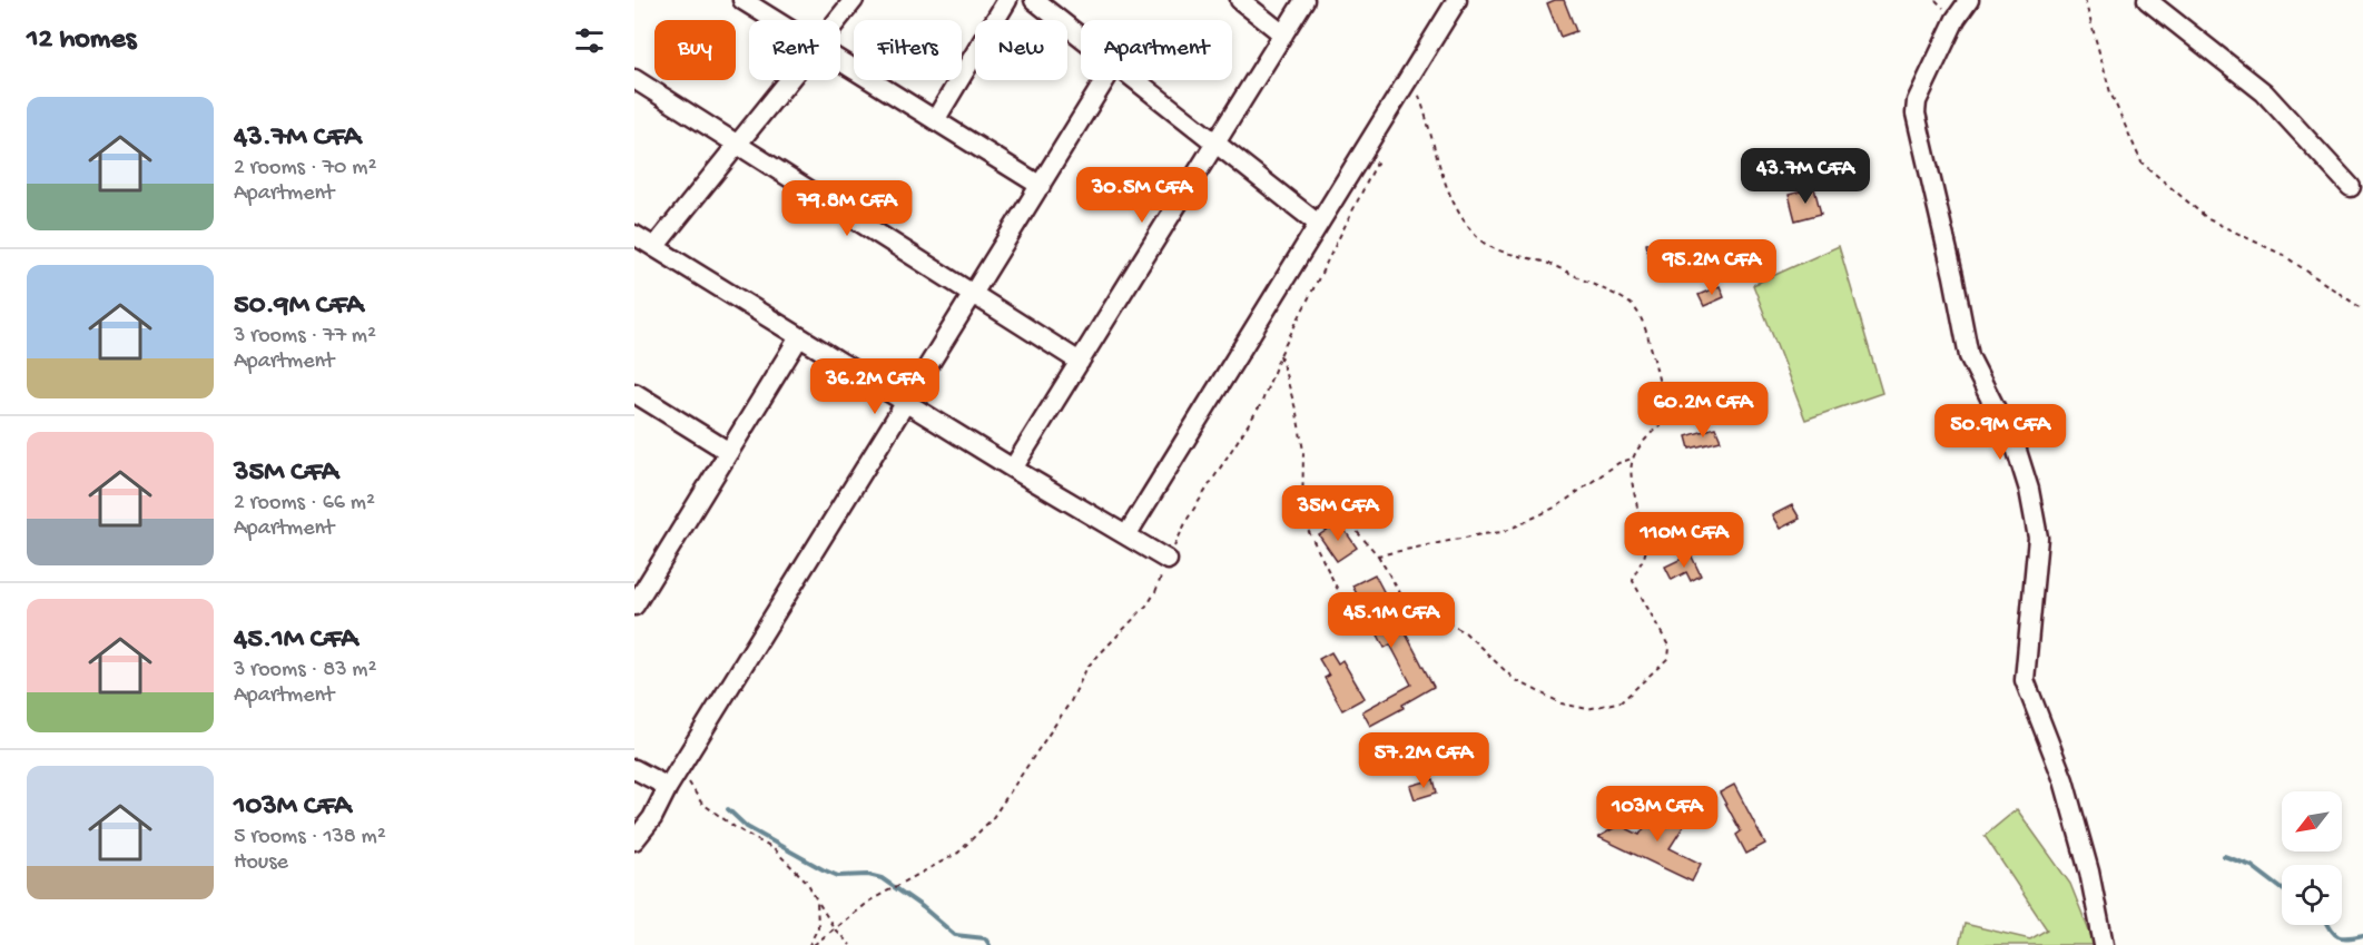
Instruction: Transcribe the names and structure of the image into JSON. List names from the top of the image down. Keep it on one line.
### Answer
{"north":"bottom left","page":{"heading":"12 homes","chip":["Buy","Rent","Filters","New","Apartment"],"list":[{"name":"43.7M CFA","note":"2 rooms · 70 m² · Apartment"},{"name":"50.9M CFA","note":"3 rooms · 77 m² · Apartment"},{"name":"35M CFA","note":"2 rooms · 66 m² · Apartment"},{"name":"45.1M CFA","note":"3 rooms · 83 m² · Apartment"},{"name":"103M CFA","note":"5 rooms · 138 m² · House"}],"price":["43.7M CFA","30.5M CFA","79.8M CFA","95.2M CFA","36.2M CFA","60.2M CFA","50.9M CFA","35M CFA","110M CFA","45.1M CFA","57.2M CFA","103M CFA"]}}
